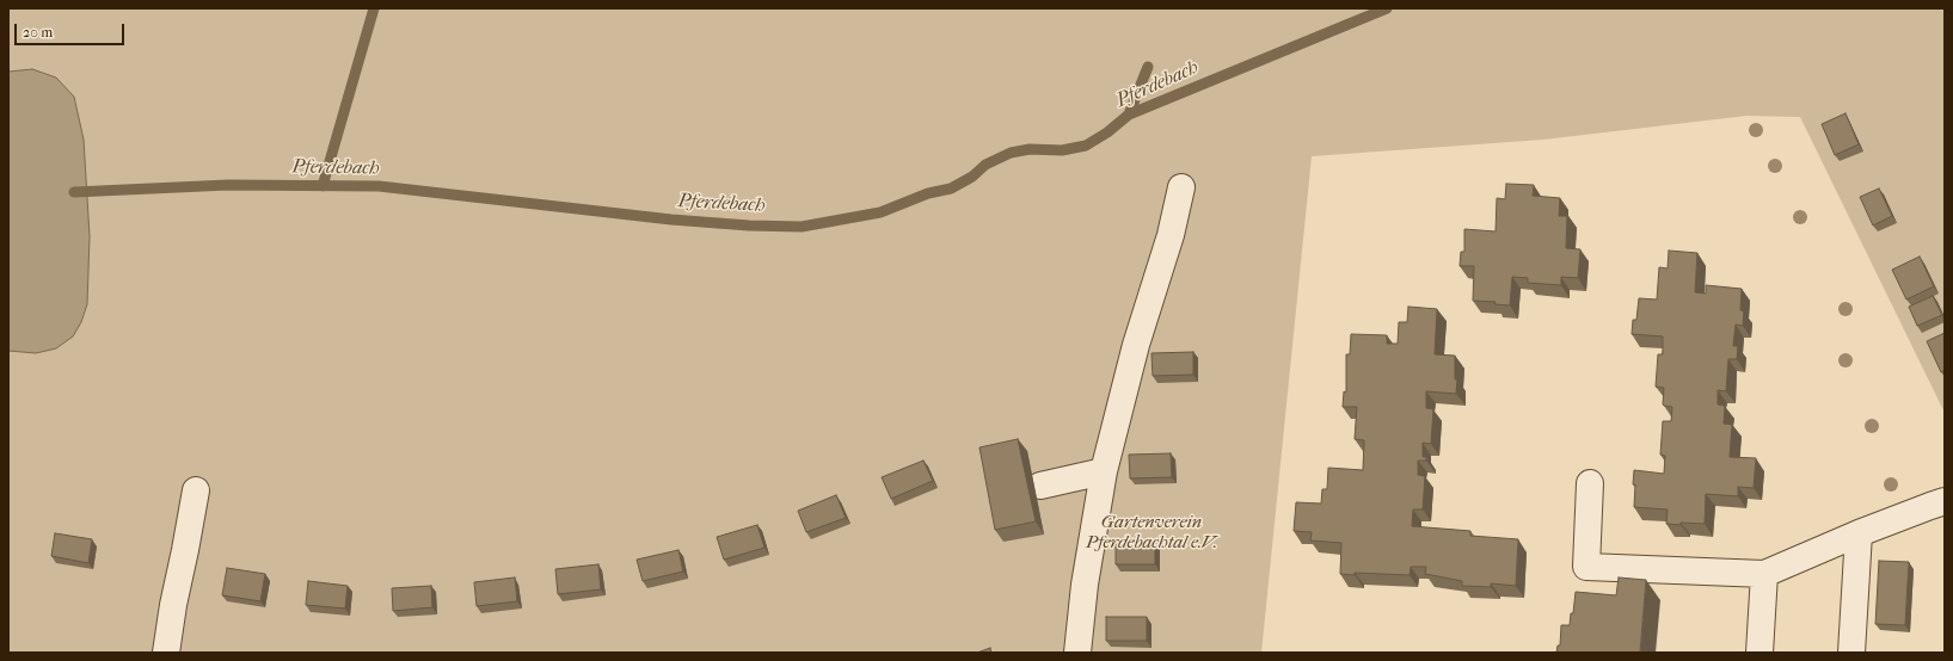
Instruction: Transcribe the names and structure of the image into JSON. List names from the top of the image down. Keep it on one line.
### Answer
{"water":["Pferdebach"],"parks":["Gartenverein Pferdebachtal e.V."],"scale_bar":"20 m"}
